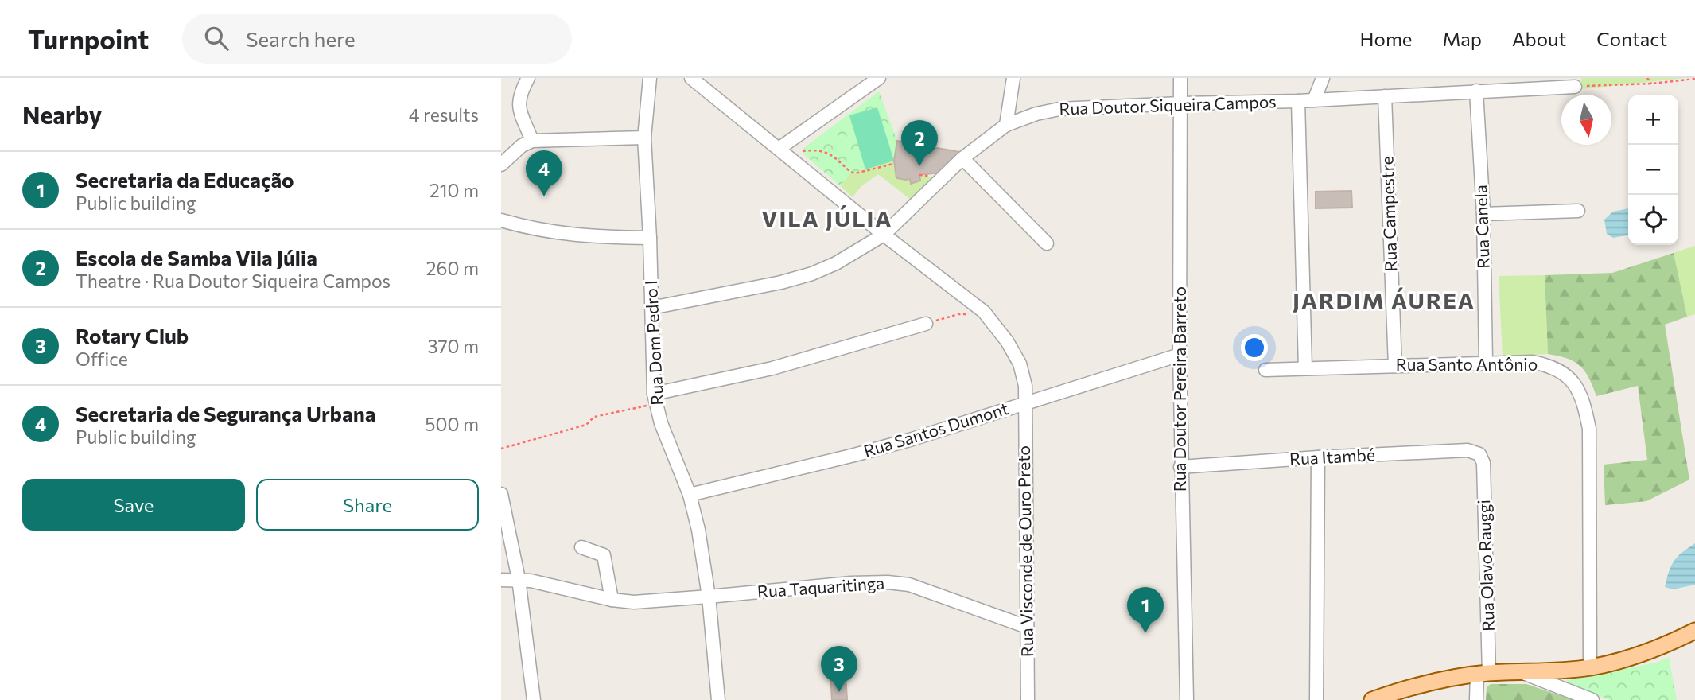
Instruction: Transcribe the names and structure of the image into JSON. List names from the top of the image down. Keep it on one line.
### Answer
{"streets":{"street":["Rua Doutor Siqueira Campos","Rua Campestre","Rua Canela","Rua Dom Pedro I","Rua Santo Antônio","Rua Doutor Pereira Barreto","Rua Santos Dumont","Rua Itambé","Rua Visconde de Ouro Preto","Rua Olavo Rauggi","Rua Taquaritinga"]},"crossings":[["Rua Doutor Siqueira Campos","Rua Campestre"],["Rua Doutor Siqueira Campos","Rua Canela"],["Rua Doutor Siqueira Campos","Rua Dom Pedro I"],["Rua Doutor Siqueira Campos","Rua Doutor Pereira Barreto"],["Rua Doutor Siqueira Campos","Rua Visconde de Ouro Preto"],["Rua Campestre","Rua Santo Antônio"],["Rua Canela","Rua Santo Antônio"],["Rua Dom Pedro I","Rua Santos Dumont"],["Rua Dom Pedro I","Rua Taquaritinga"],["Rua Doutor Pereira Barreto","Rua Santos Dumont"],["Rua Doutor Pereira Barreto","Rua Itambé"],["Rua Santos Dumont","Rua Visconde de Ouro Preto"],["Rua Itambé","Rua Olavo Rauggi"],["Rua Visconde de Ouro Preto","Rua Taquaritinga"]],"districts":["VILA JÚLIA","JARDIM ÁUREA"],"north":"bottom","page":{"header":"Turnpoint","search":"Search here","nav":["Home","Map","About","Contact"],"heading":["Nearby","4 results"],"map_buttons":["+","−"],"pins":["2","4","1","3"],"list":[{"mark":"1","name":"Secretaria da Educação","note":"Public building","value":"210 m"},{"mark":"2","name":"Escola de Samba Vila Júlia","note":"Theatre · Rua Doutor Siqueira Campos","value":"260 m"},{"mark":"3","name":"Rotary Club","note":"Office","value":"370 m"},{"mark":"4","name":"Secretaria de Segurança Urbana","note":"Public building","value":"500 m"}],"buttons":["Save","Share"]}}
